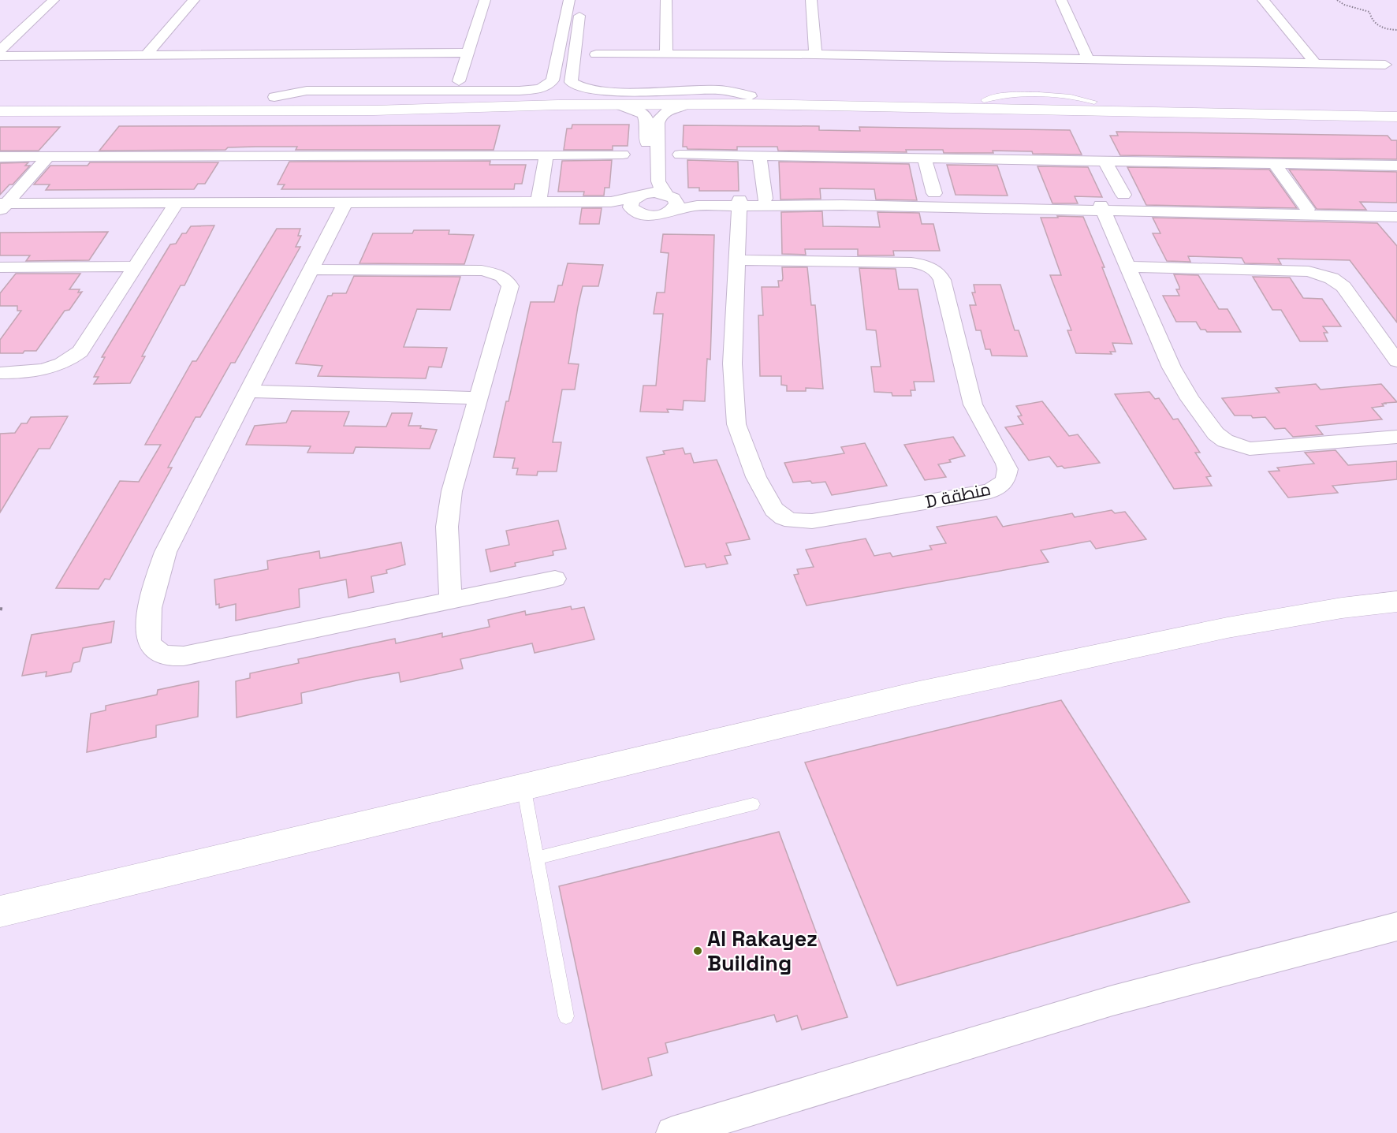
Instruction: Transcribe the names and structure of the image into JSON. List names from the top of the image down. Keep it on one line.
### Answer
{"streets":{"street":["D منطقة"]},"places":["Al Rakayez Building"]}
